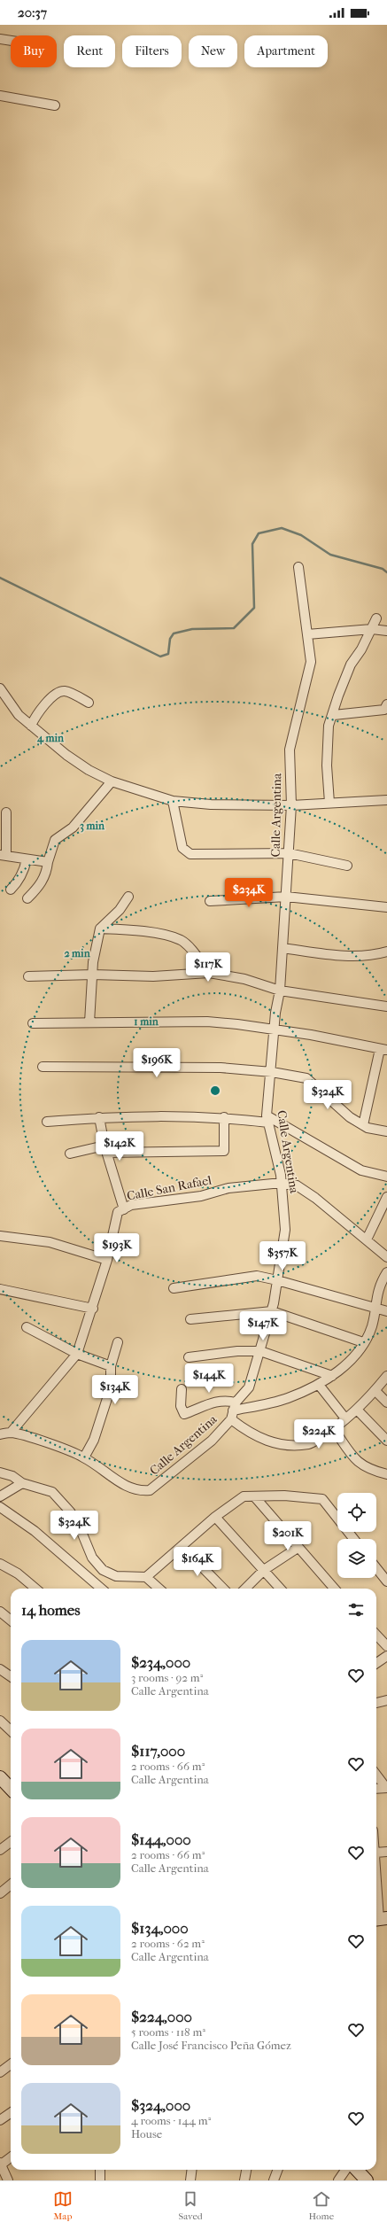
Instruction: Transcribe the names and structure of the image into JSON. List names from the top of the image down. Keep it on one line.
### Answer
{"streets":{"street":["Calle Argentina","Calle San Rafael"]},"crossings":[["Calle Argentina","Calle San Rafael"]],"page":{"status":"20:37","chip":["Buy","Rent","Filters","New","Apartment"],"price":["$234K","$117K","$196K","$324K","$142K","$193K","$357K","$147K","$144K","$134K","$224K","$324K","$201K","$164K"],"heading":"14 homes","list":[{"name":"$234,000","note":"3 rooms · 92 m² · Calle Argentina"},{"name":"$117,000","note":"2 rooms · 66 m² · Calle Argentina"},{"name":"$144,000","note":"2 rooms · 66 m² · Calle Argentina"},{"name":"$134,000","note":"2 rooms · 62 m² · Calle Argentina"},{"name":"$224,000","note":"5 rooms · 118 m² · Calle José Francisco Peña Gómez"},{"name":"$324,000","note":"4 rooms · 144 m² · House"}],"tabs":["Map","Saved","Home"]},"rings":["4 min","3 min","2 min","1 min"]}
